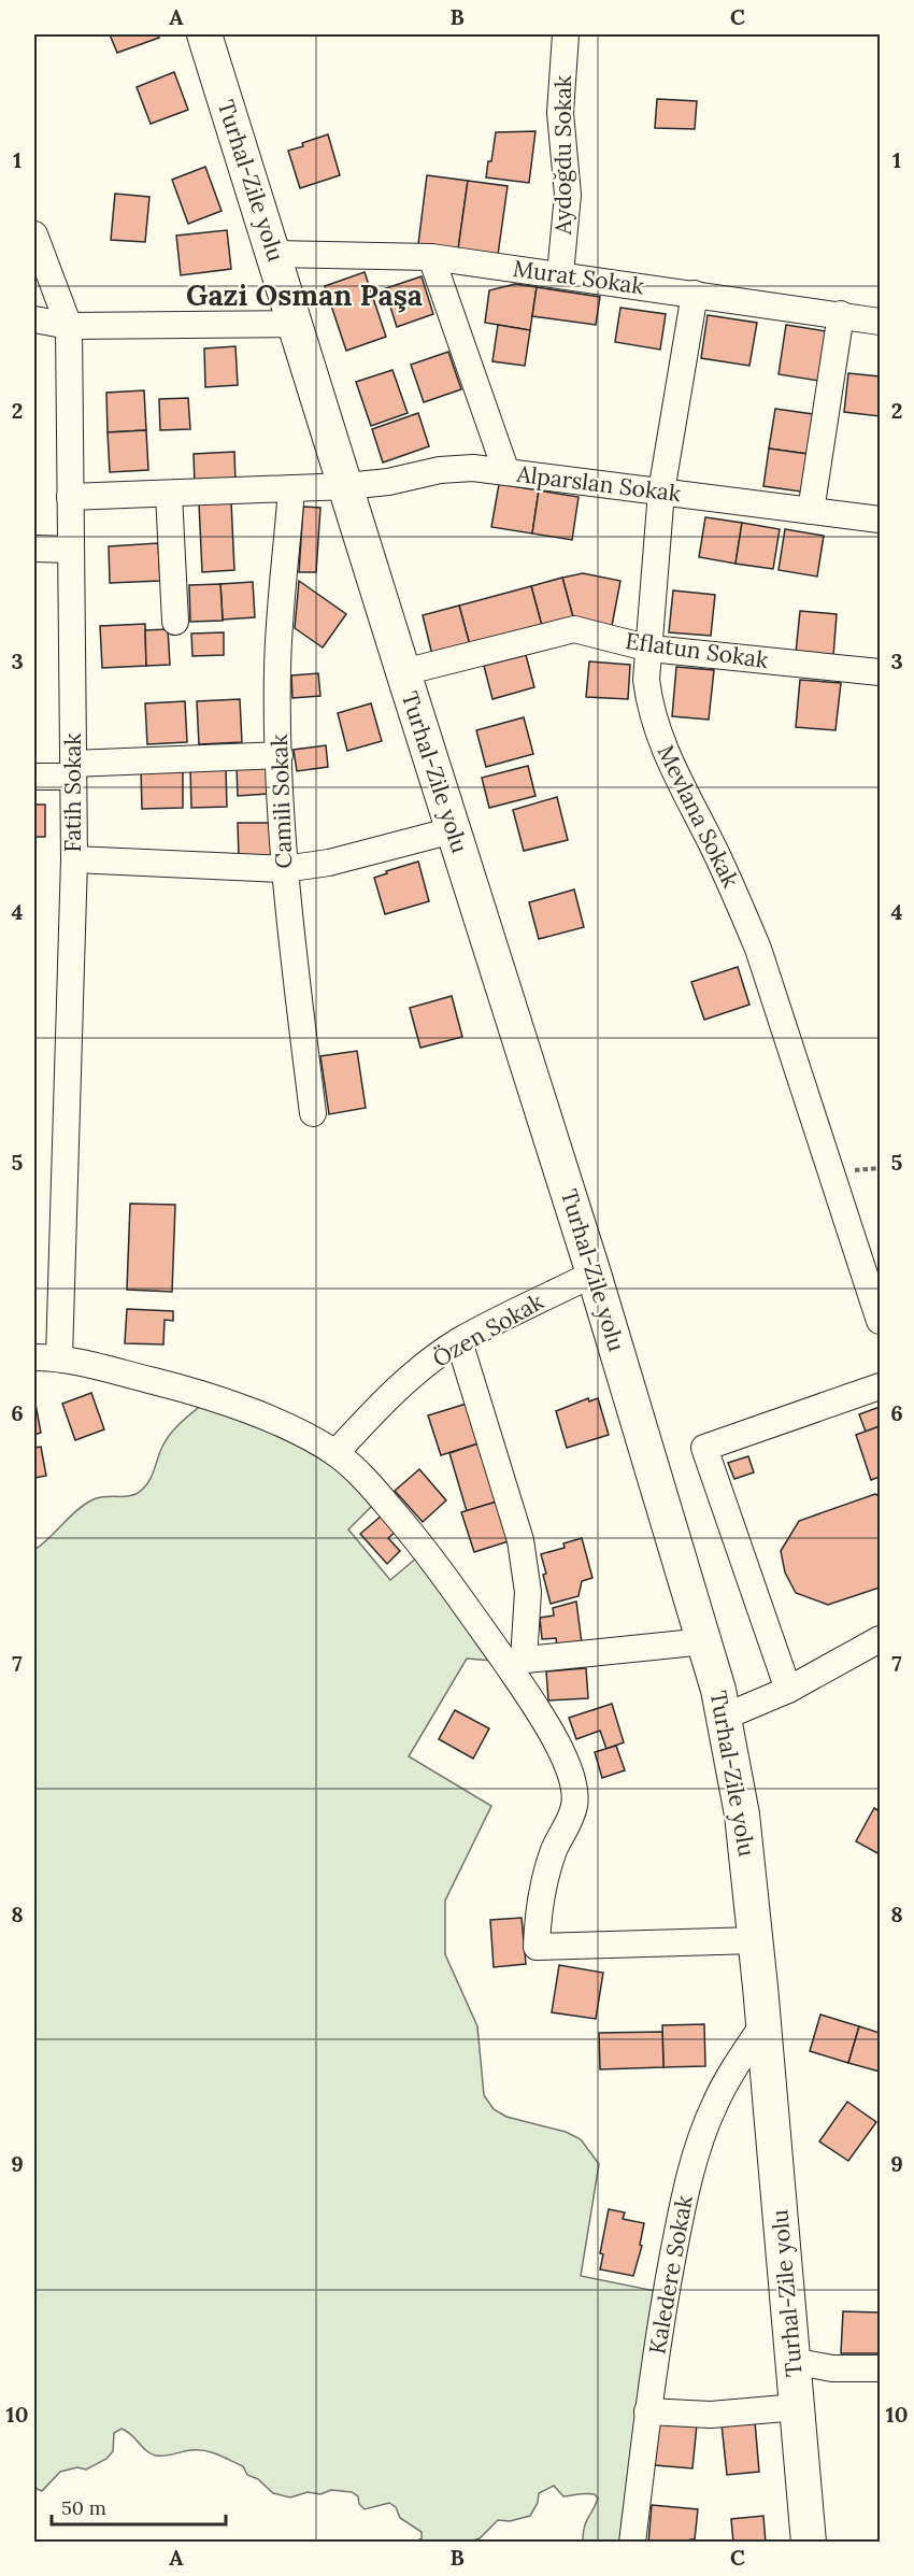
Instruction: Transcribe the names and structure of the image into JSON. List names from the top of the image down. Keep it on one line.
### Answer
{"streets":{"main road":["Turhal-Zile yolu"],"street":["Aydoğdu Sokak","Murat Sokak","Alparslan Sokak","Eflatun Sokak","Fatih Sokak","Camili Sokak","Mevlana Sokak","Özen Sokak","Kaledere Sokak"]},"crossings":[["Aydoğdu Sokak","Murat Sokak"],["Turhal-Zile yolu","Murat Sokak"],["Turhal-Zile yolu","Eflatun Sokak"],["Turhal-Zile yolu","Özen Sokak"],["Turhal-Zile yolu","Kaledere Sokak"],["Murat Sokak","Alparslan Sokak"],["Murat Sokak","Mevlana Sokak"],["Alparslan Sokak","Mevlana Sokak"],["Eflatun Sokak","Mevlana Sokak"]],"districts":["Gazi Osman Paşa"],"scale_bar":"50 m","grid":{"columns":["A","B","C"],"rows":["1","2","3","4","5","6","7","8","9","10"]}}
